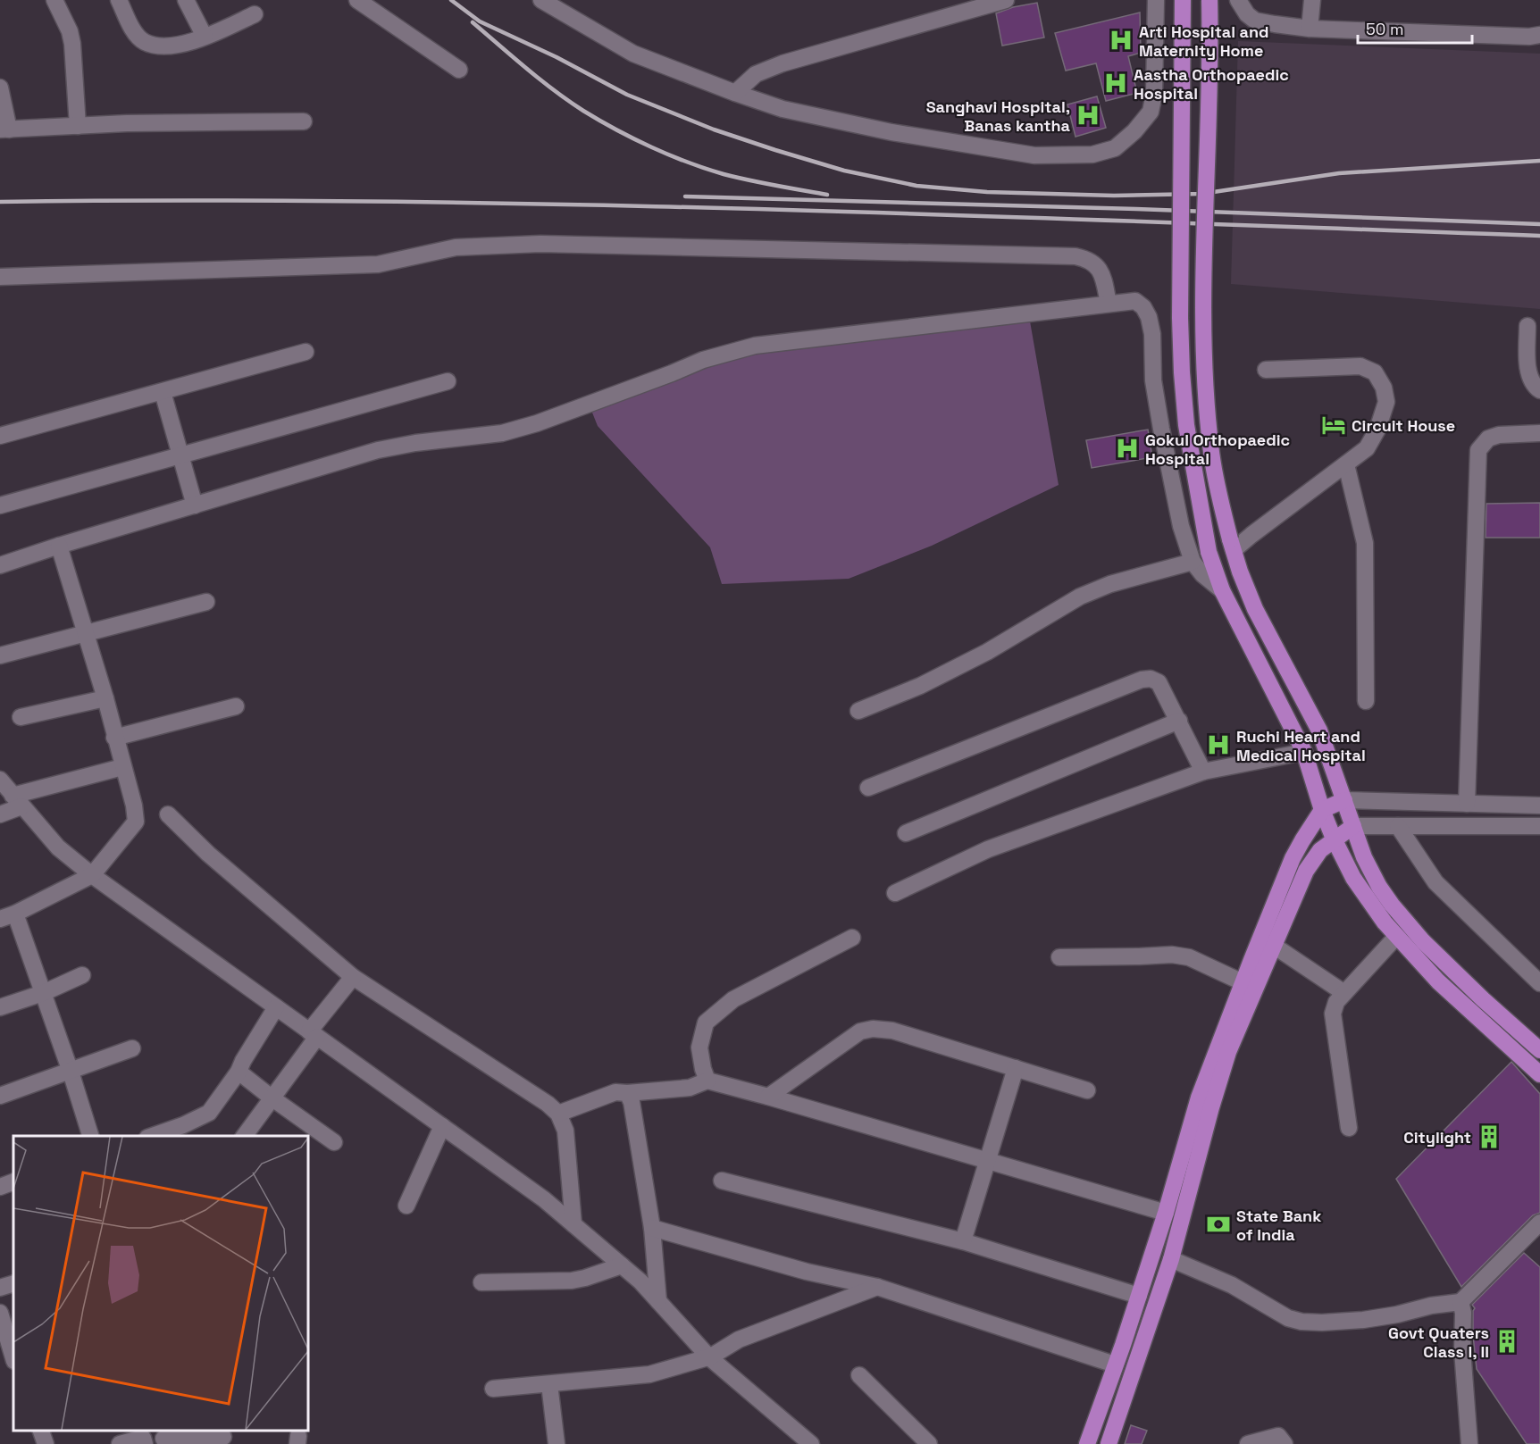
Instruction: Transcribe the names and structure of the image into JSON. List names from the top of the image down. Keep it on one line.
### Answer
{"places":{"hospital":["Arti Hospital and Maternity Home","Aastha Orthopaedic Hospital","Sanghavi Hospital, Banas kantha","Gokul Orthopaedic Hospital","Ruchi Heart and Medical Hospital"],"hotel":["Circuit House"],"building":["Citylight","Govt Quaters Class I, II"],"bank":["State Bank of India"]},"scale_bar":"50 m"}
